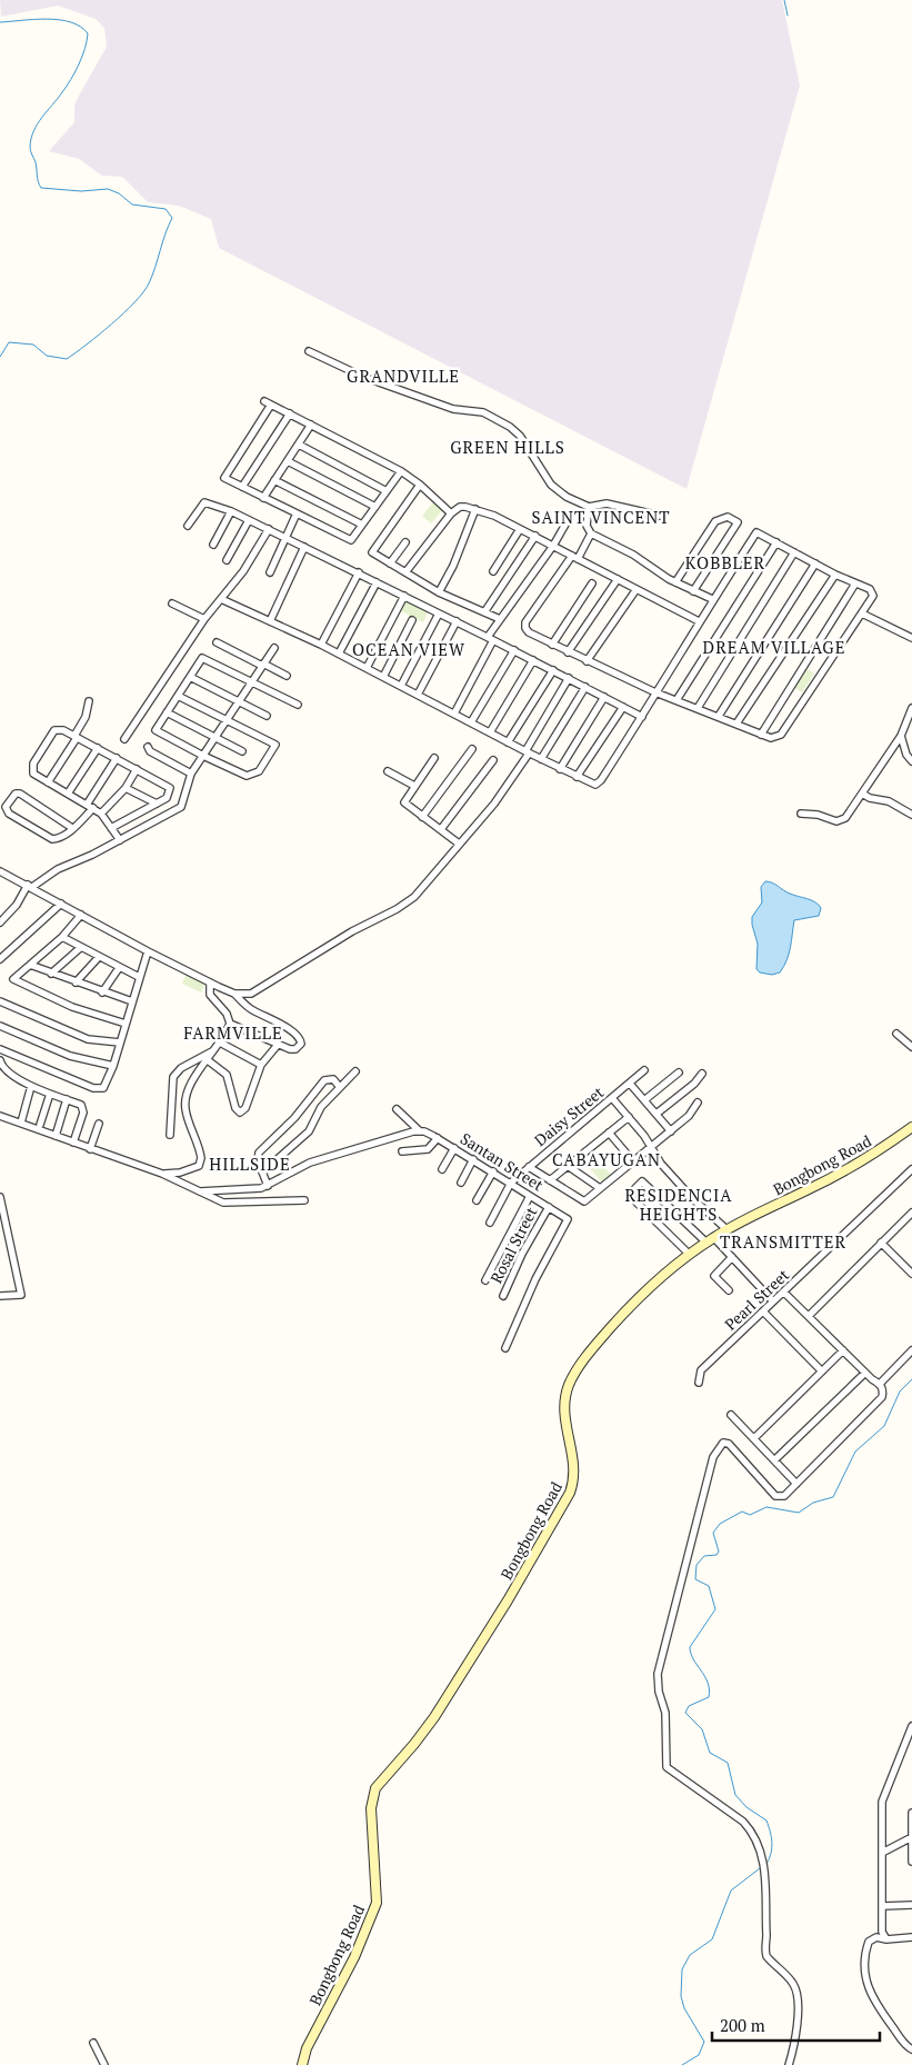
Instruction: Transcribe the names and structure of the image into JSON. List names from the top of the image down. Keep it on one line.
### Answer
{"streets":{"street":["Daisy Street","Santan Street","Bongbong Road","Rosal Street","Pearl Street"]},"crossings":[["Daisy Street","Santan Street"],["Santan Street","Rosal Street"]],"districts":["GRANDVILLE","GREEN HILLS","SAINT VINCENT","KOBBLER","DREAM VILLAGE","OCEAN VIEW","FARMVILLE","CABAYUGAN","HILLSIDE","RESIDENCIA HEIGHTS","TRANSMITTER"],"scale_bar":"200 m"}
